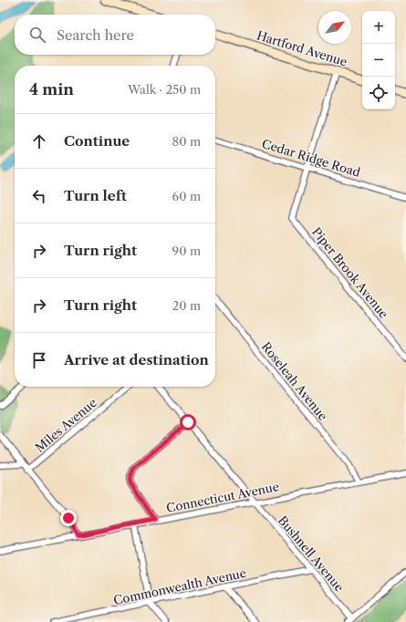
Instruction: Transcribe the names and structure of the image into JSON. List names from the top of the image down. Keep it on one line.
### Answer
{"streets":{"main road":["Hartford Avenue"],"street":["Cedar Ridge Road","Piper Brook Avenue","Roseleah Avenue","Miles Avenue","Connecticut Avenue","Bushnell Avenue","Commonwealth Avenue"]},"crossings":[["Cedar Ridge Road","Piper Brook Avenue"],["Roseleah Avenue","Connecticut Avenue"],["Connecticut Avenue","Bushnell Avenue"],["Bushnell Avenue","Commonwealth Avenue"]],"north":"top right","page":{"map_buttons":["+","−"],"search":"Search here","heading":["4 min","Walk · 250 m"],"list":[["Continue","80 m"],["Turn left","60 m"],["Turn right","90 m"],["Turn right","20 m"],"Arrive at destination"]}}
